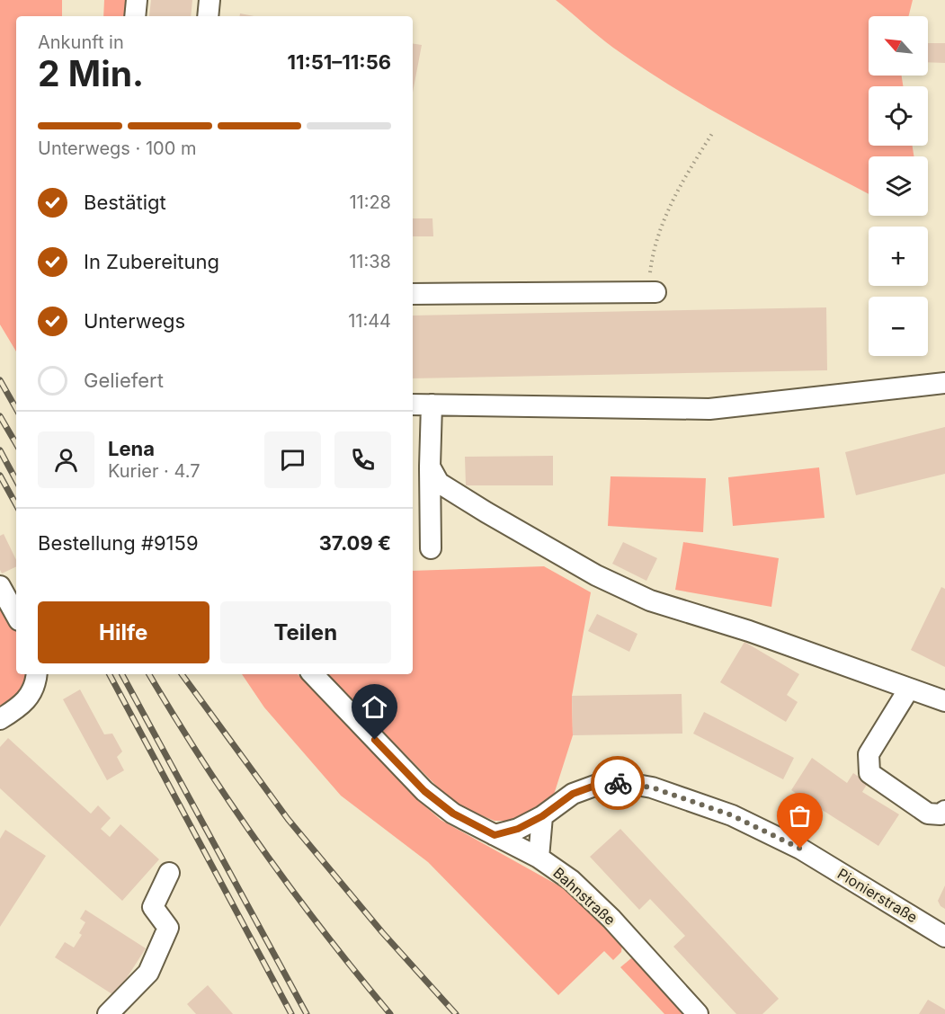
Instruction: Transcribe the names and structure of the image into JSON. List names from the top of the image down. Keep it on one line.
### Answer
{"streets":{"street":["Pionierstraße","Bahnstraße"]},"crossings":[["Pionierstraße","Bahnstraße"]],"north":"top left","page":{"map_buttons":["+","−"],"heading":["2 Min.","Ankunft in","11:51–11:56"],"panel":["Lena","Kurier · 4.7","Bestellung #9159","37.09 €"],"bar":"Unterwegs · 100 m","list":[["Bestätigt","11:28"],["In Zubereitung","11:38"],["Unterwegs","11:44"],"Geliefert"],"buttons":["Hilfe","Teilen"]}}
